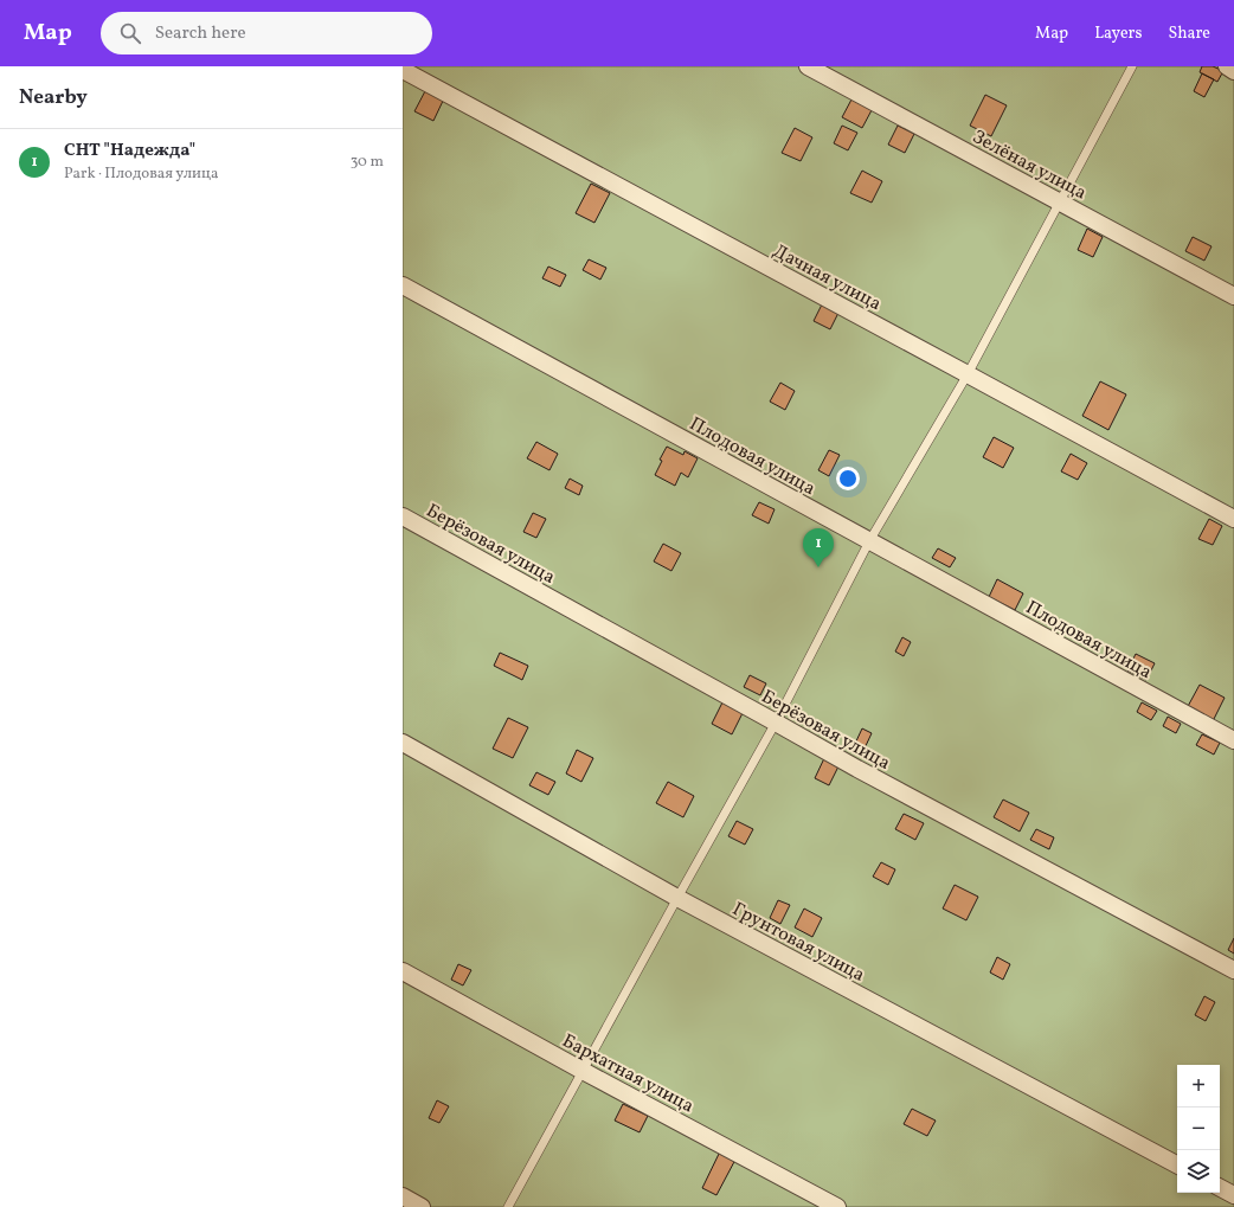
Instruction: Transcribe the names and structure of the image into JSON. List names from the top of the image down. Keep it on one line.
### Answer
{"streets":{"street":["Зелёная улица","Дачная улица","Плодовая улица","Берёзовая улица","Грунтовая улица","Бархатная улица"]},"page":{"header":"Map","search":"Search here","nav":["Map","Layers","Share"],"heading":"Nearby","list":[{"mark":"1","name":"СНТ \"Надежда\"","note":"Park · Плодовая улица","value":"30 m"}],"pins":"1","map_buttons":["+","−"]}}
